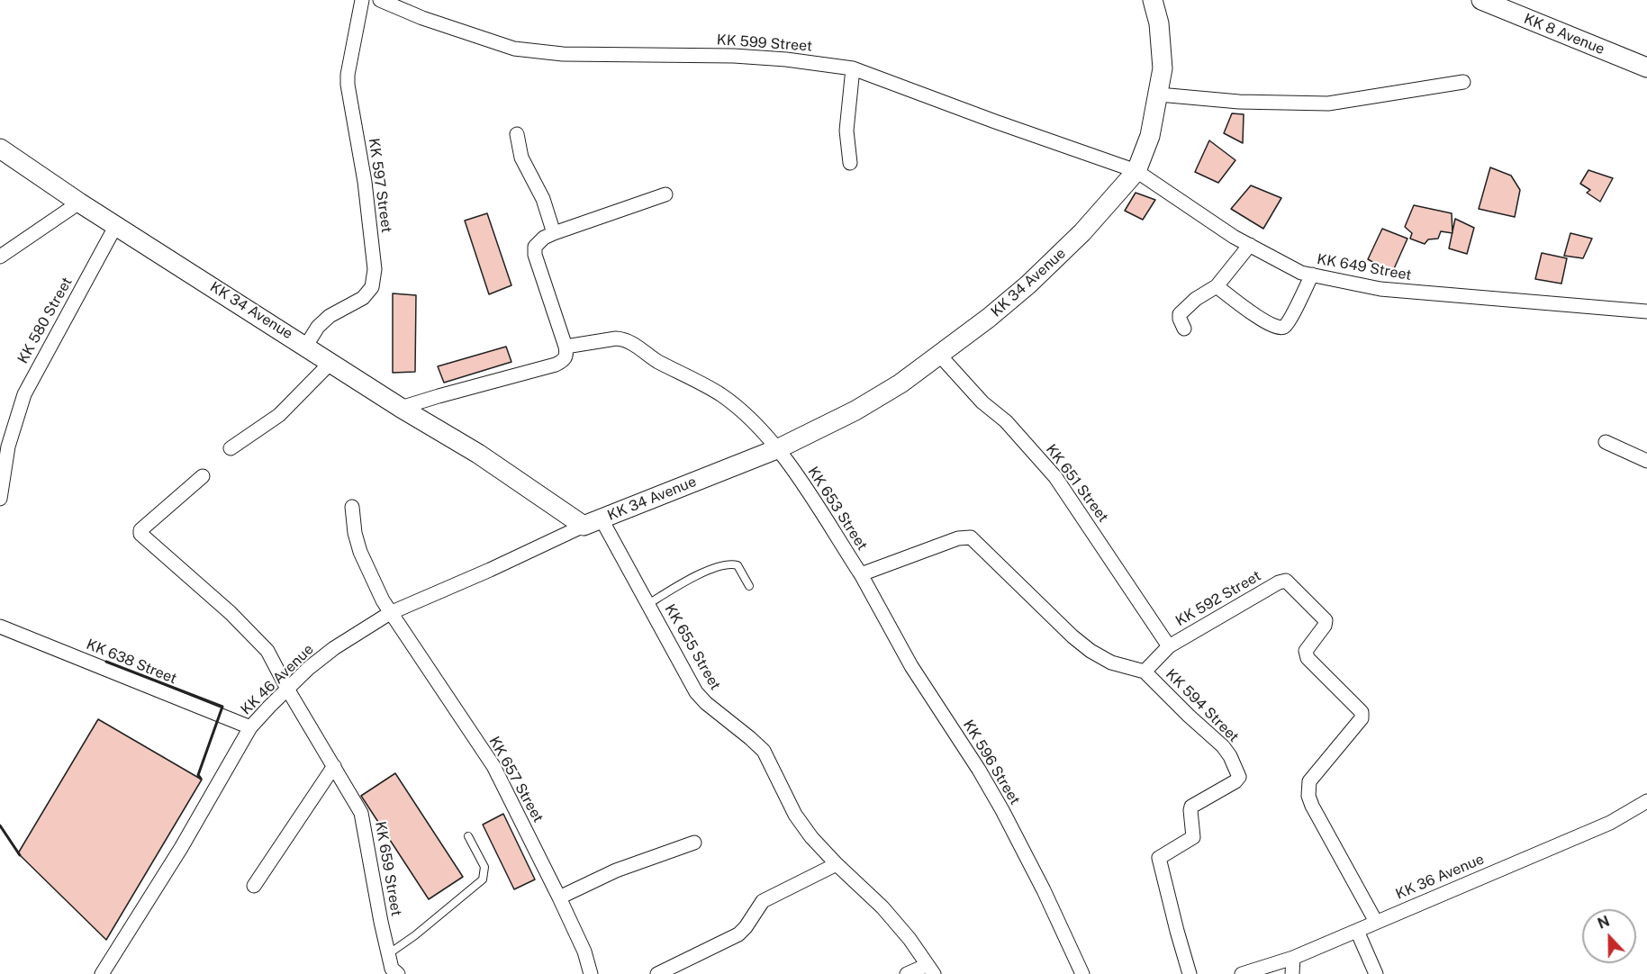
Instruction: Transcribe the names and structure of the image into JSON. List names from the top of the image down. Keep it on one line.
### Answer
{"streets":{"main road":["KK 8 Avenue","KK 34 Avenue"],"street":["KK 599 Street","KK 597 Street","KK 649 Street","KK 580 Street","KK 651 Street","KK 653 Street","KK 592 Street","KK 655 Street","KK 638 Street","KK 46 Avenue","KK 594 Street","KK 596 Street","KK 657 Street","KK 659 Street","KK 36 Avenue"]},"crossings":[["KK 599 Street","KK 649 Street"],["KK 599 Street","KK 34 Avenue"],["KK 597 Street","KK 34 Avenue"],["KK 649 Street","KK 34 Avenue"],["KK 34 Avenue","KK 580 Street"],["KK 34 Avenue","KK 651 Street"],["KK 34 Avenue","KK 653 Street"],["KK 34 Avenue","KK 655 Street"],["KK 34 Avenue","KK 46 Avenue"],["KK 651 Street","KK 592 Street"],["KK 653 Street","KK 594 Street"],["KK 653 Street","KK 596 Street"],["KK 592 Street","KK 594 Street"],["KK 592 Street","KK 36 Avenue"],["KK 638 Street","KK 46 Avenue"],["KK 46 Avenue","KK 657 Street"],["KK 46 Avenue","KK 659 Street"]],"north":"top"}
